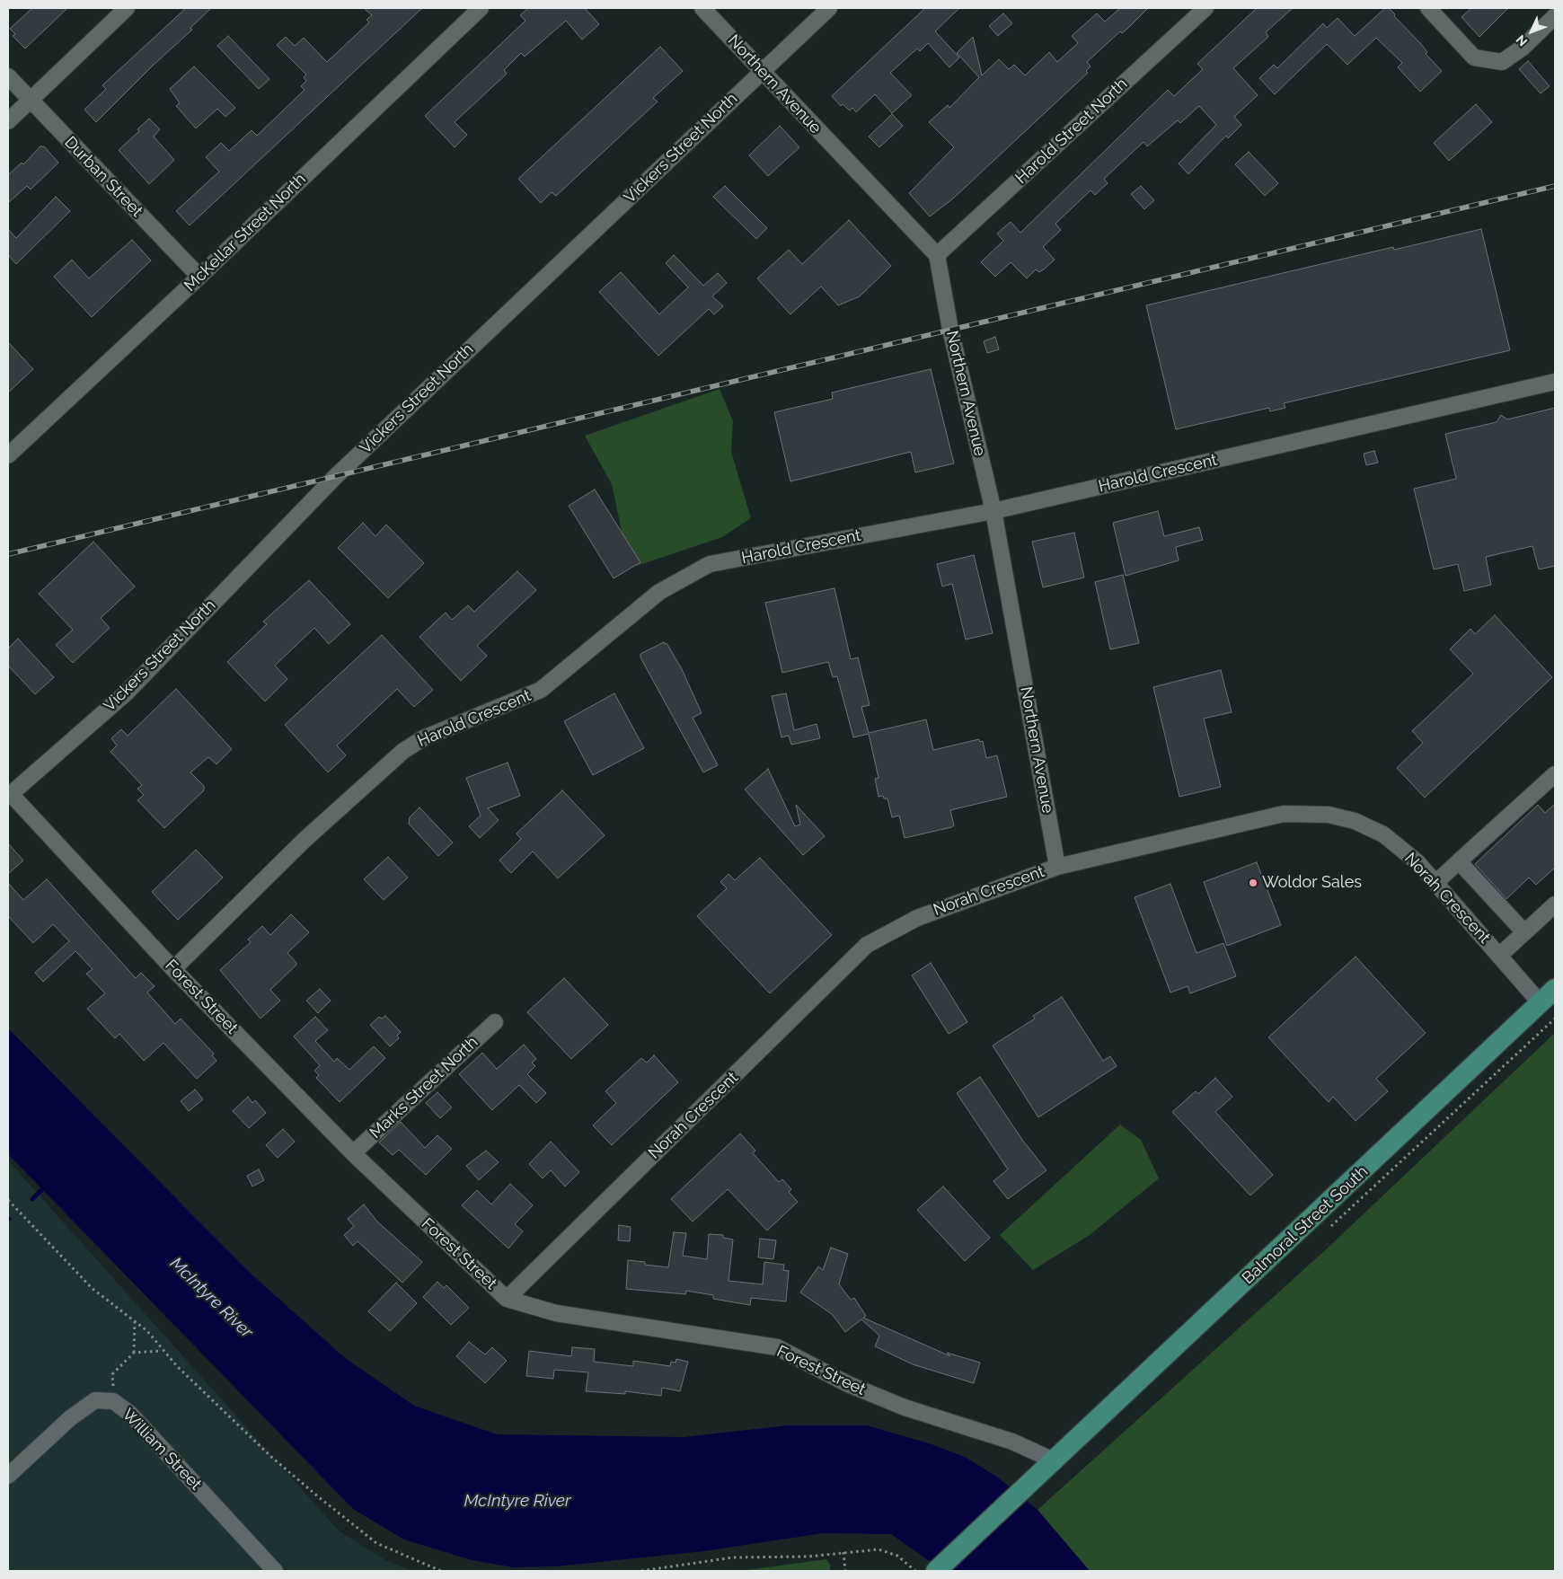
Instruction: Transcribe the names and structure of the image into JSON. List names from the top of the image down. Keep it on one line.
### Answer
{"streets":{"main road":["Balmoral Street South"],"street":["Northern Avenue","Harold Street North","Vickers Street North","Durban Street","McKellar Street North","Harold Crescent","Norah Crescent","Forest Street","Marks Street North","William Street"]},"crossings":[["Northern Avenue","Harold Street North"],["Northern Avenue","Vickers Street North"],["Northern Avenue","Harold Crescent"],["Northern Avenue","Norah Crescent"],["Vickers Street North","Forest Street"],["Durban Street","McKellar Street North"],["Harold Crescent","Forest Street"],["Norah Crescent","Forest Street"],["Norah Crescent","Balmoral Street South"],["Forest Street","Marks Street North"],["Forest Street","Balmoral Street South"]],"water":["McIntyre River"],"places":["Woldor Sales"],"north":"bottom left"}
